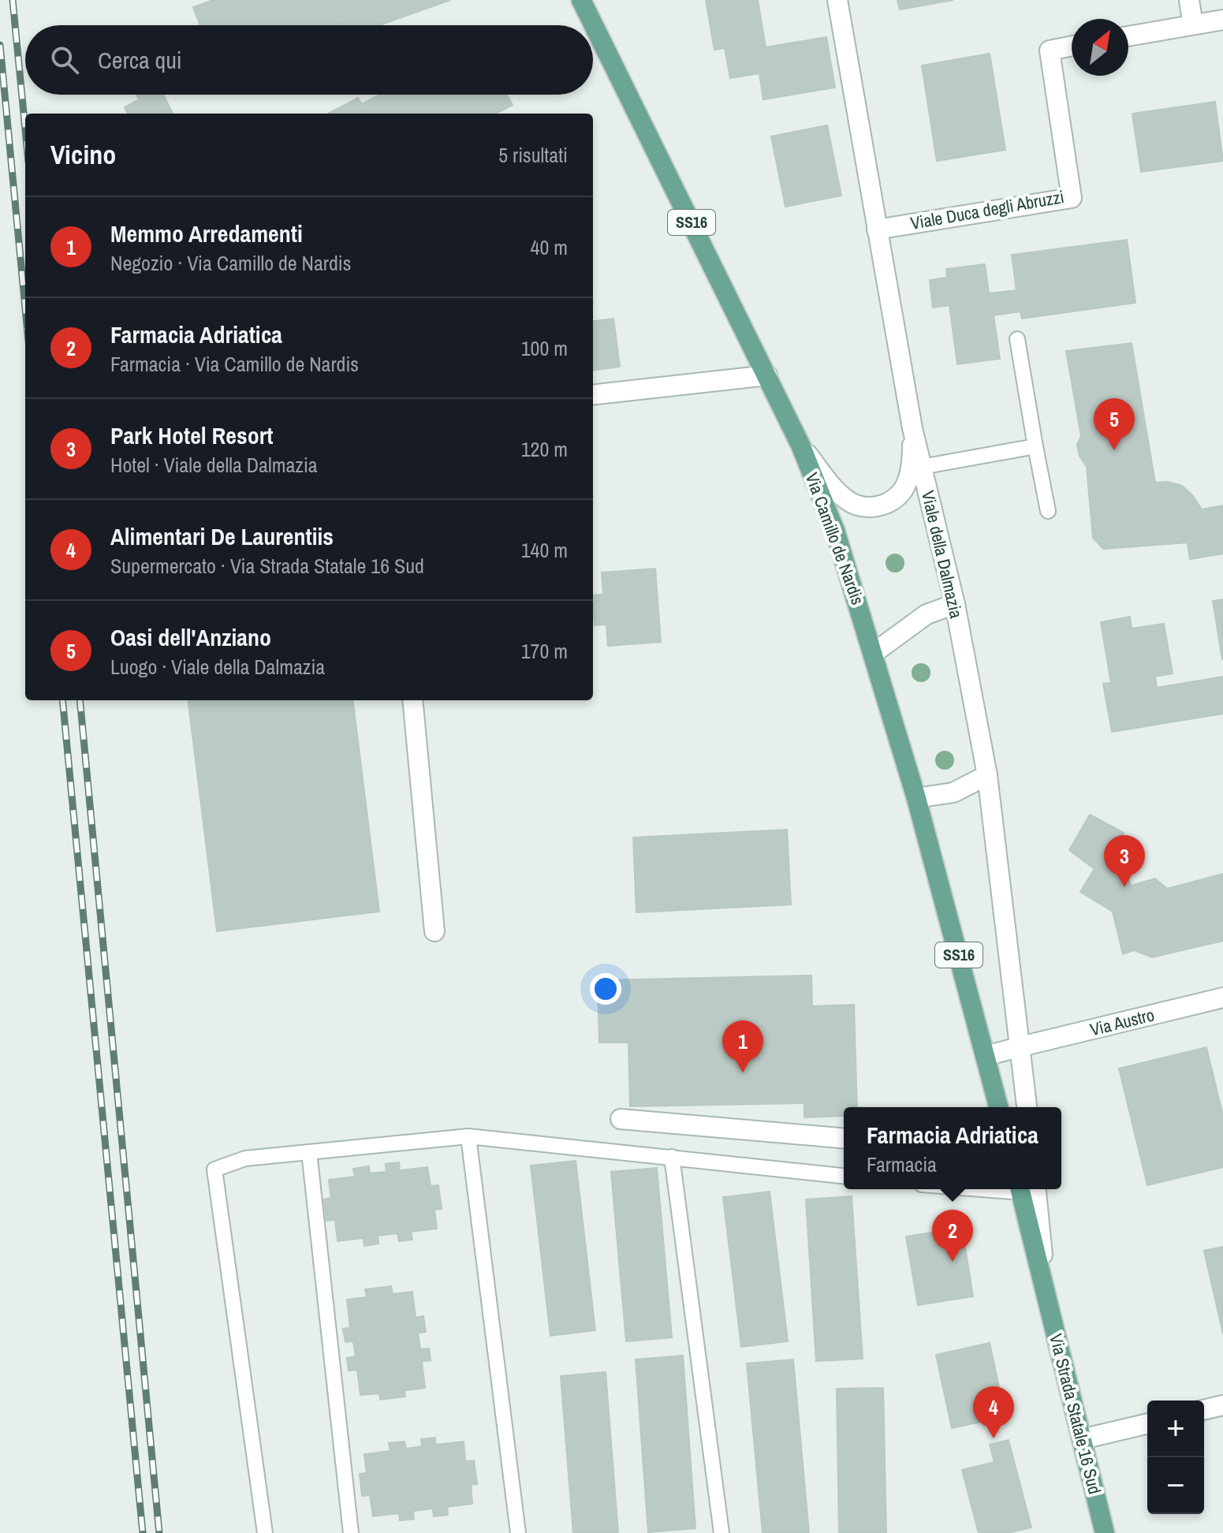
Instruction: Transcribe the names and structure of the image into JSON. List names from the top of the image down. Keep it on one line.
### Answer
{"streets":{"main road":["SS16","Via Camillo de Nardis","Via Strada Statale 16 Sud"],"street":["Viale Duca degli Abruzzi","Viale della Dalmazia","Via Austro"]},"crossings":[["Viale Duca degli Abruzzi","Viale della Dalmazia"],["Via Camillo de Nardis","Via Austro"],["Viale della Dalmazia","Via Austro"]],"north":"top right","page":{"search":"Cerca qui","heading":["Vicino","5 risultati"],"list":[{"mark":"1","name":"Memmo Arredamenti","note":"Negozio · Via Camillo de Nardis","value":"40 m"},{"mark":"2","name":"Farmacia Adriatica","note":"Farmacia · Via Camillo de Nardis","value":"100 m"},{"mark":"3","name":"Park Hotel Resort","note":"Hotel · Viale della Dalmazia","value":"120 m"},{"mark":"4","name":"Alimentari De Laurentiis","note":"Supermercato · Via Strada Statale 16 Sud","value":"140 m"},{"mark":"5","name":"Oasi dell'Anziano","note":"Luogo · Viale della Dalmazia","value":"170 m"}],"pins":["5","3","1","2","4"],"popup":["Farmacia Adriatica","Farmacia"],"map_buttons":["+","−"]}}
